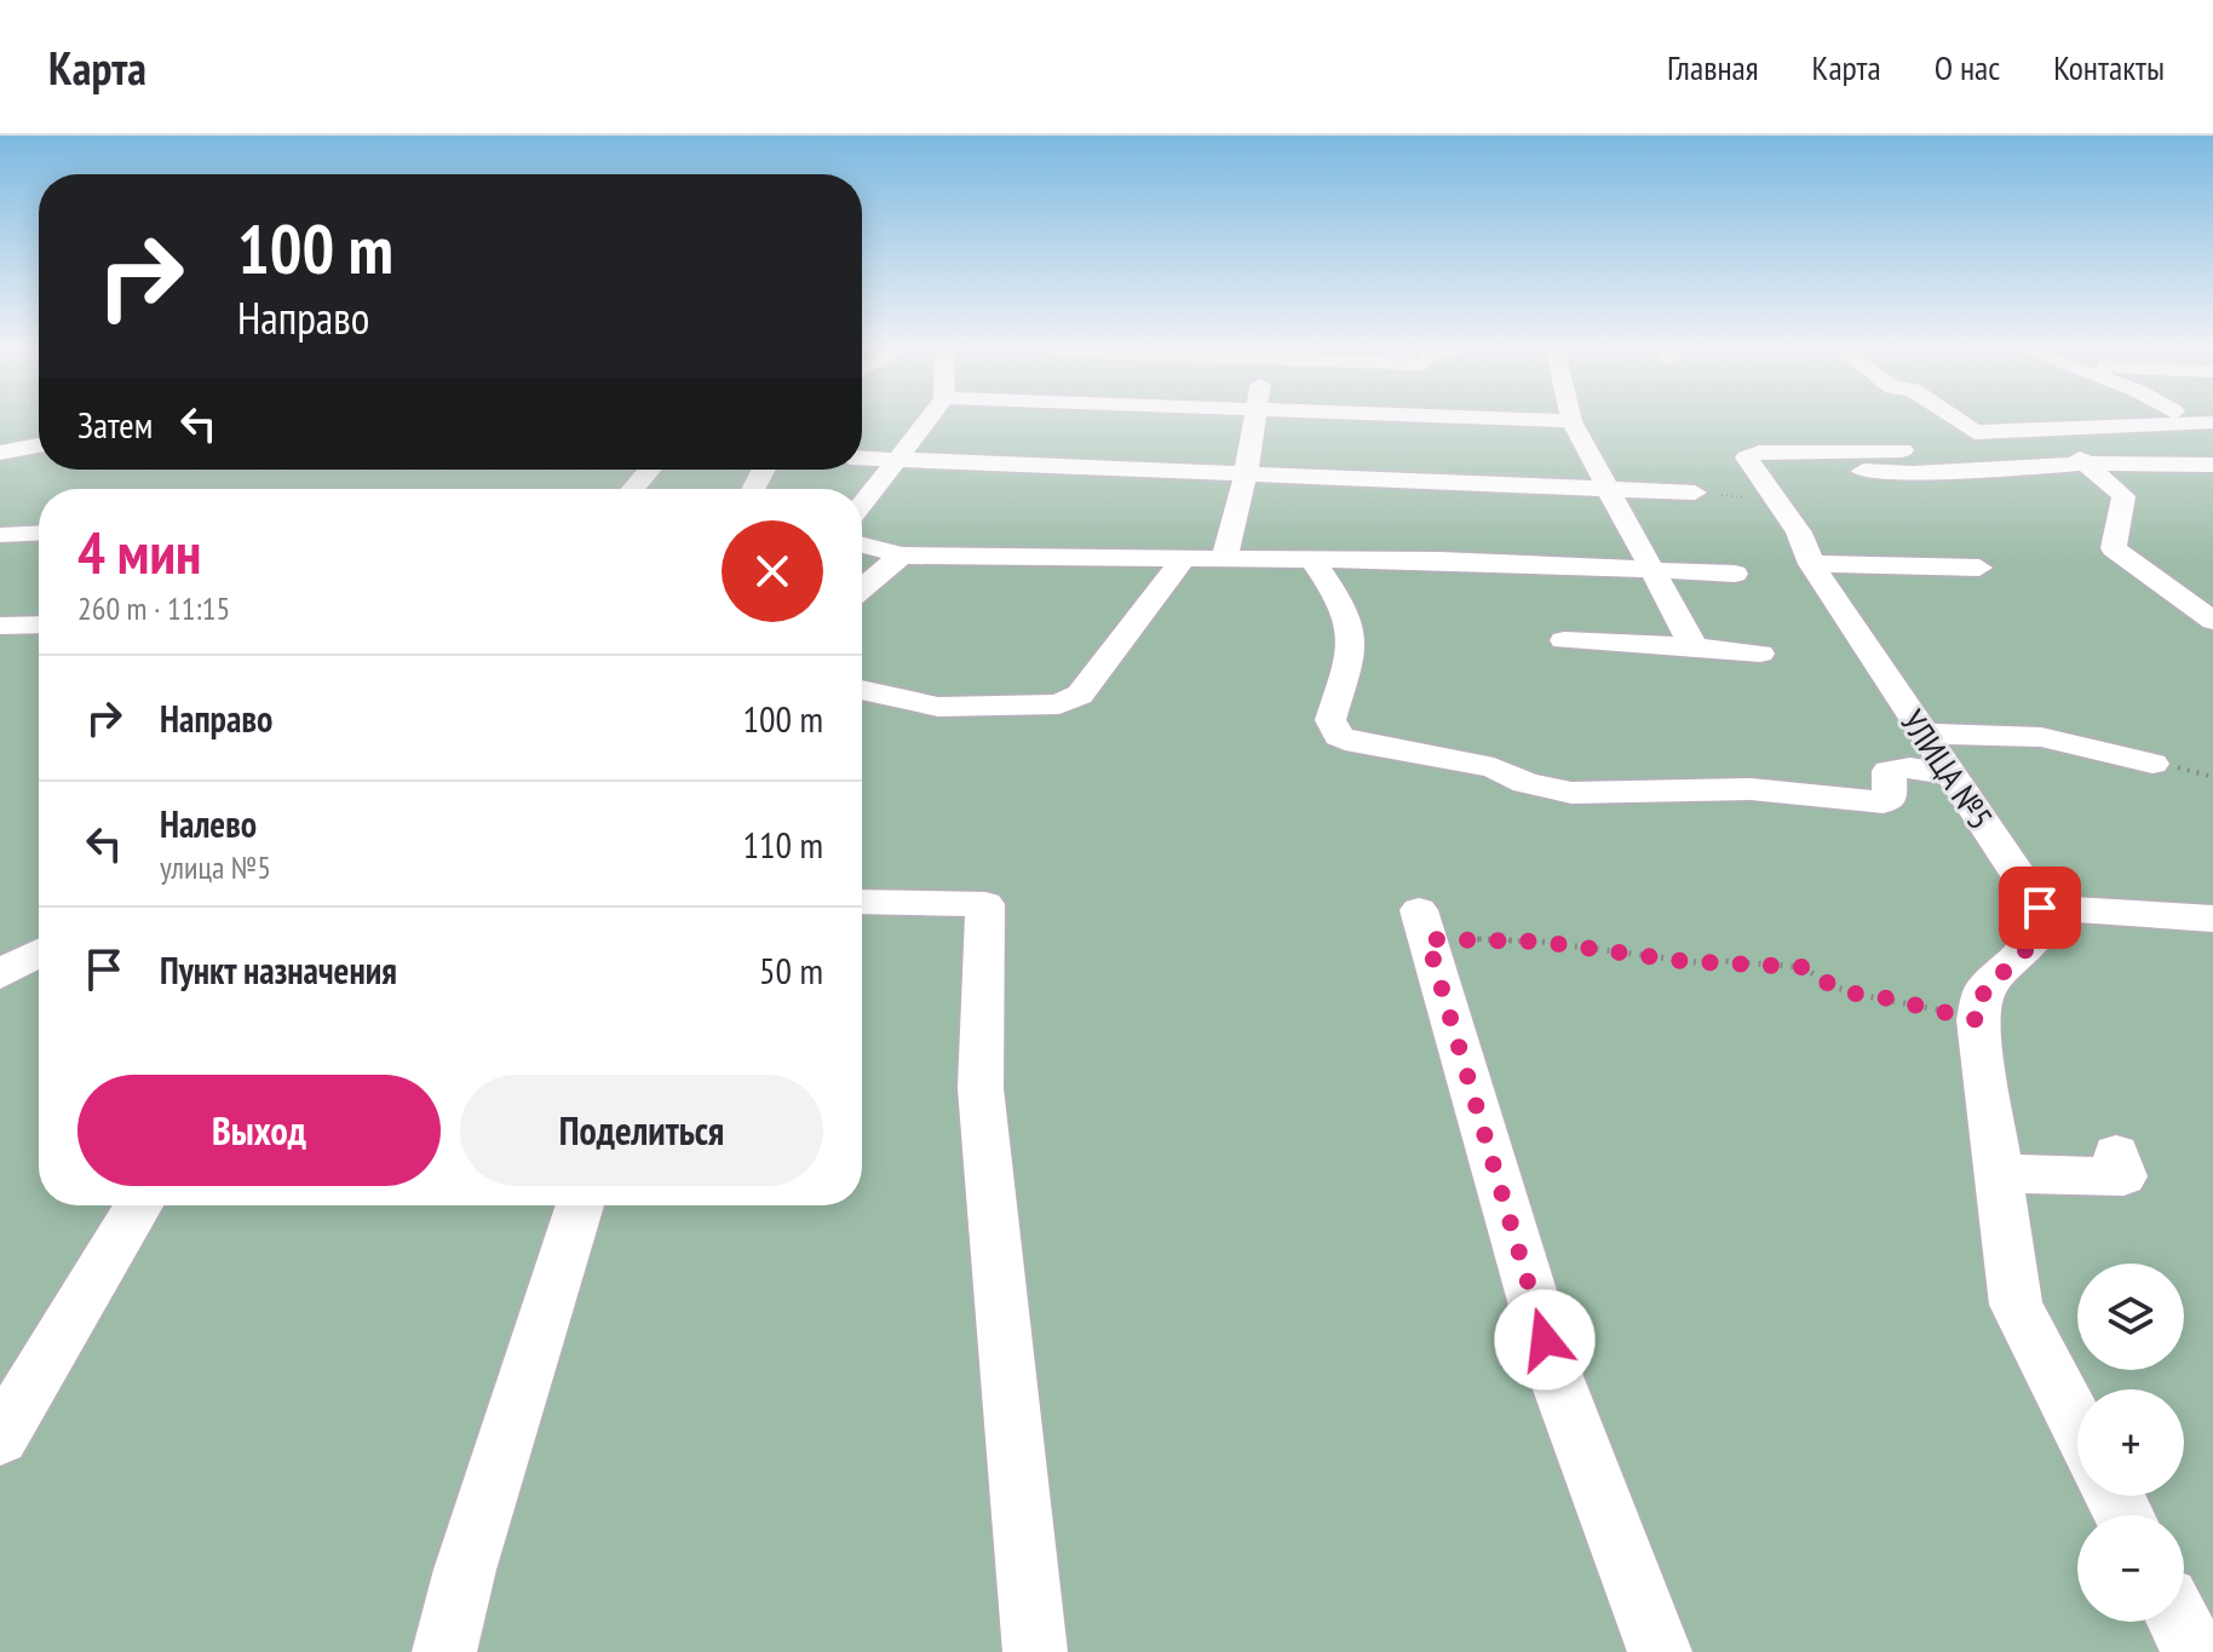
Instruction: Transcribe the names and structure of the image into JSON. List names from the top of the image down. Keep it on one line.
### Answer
{"streets":{"street":["УЛИЦА №5"]},"page":{"header":"Карта","nav":["Главная","Карта","О нас","Контакты"],"turn":["100 m","Направо"],"then":"Затем","heading":["4 мин","260 m · 11:15"],"list":[{"name":"Направо","value":"100 m"},{"name":"Налево","note":"улица №5","value":"110 m"},{"name":"Пункт назначения","value":"50 m"}],"buttons":["Выход","Поделиться"],"map_buttons":["+","−"]}}
